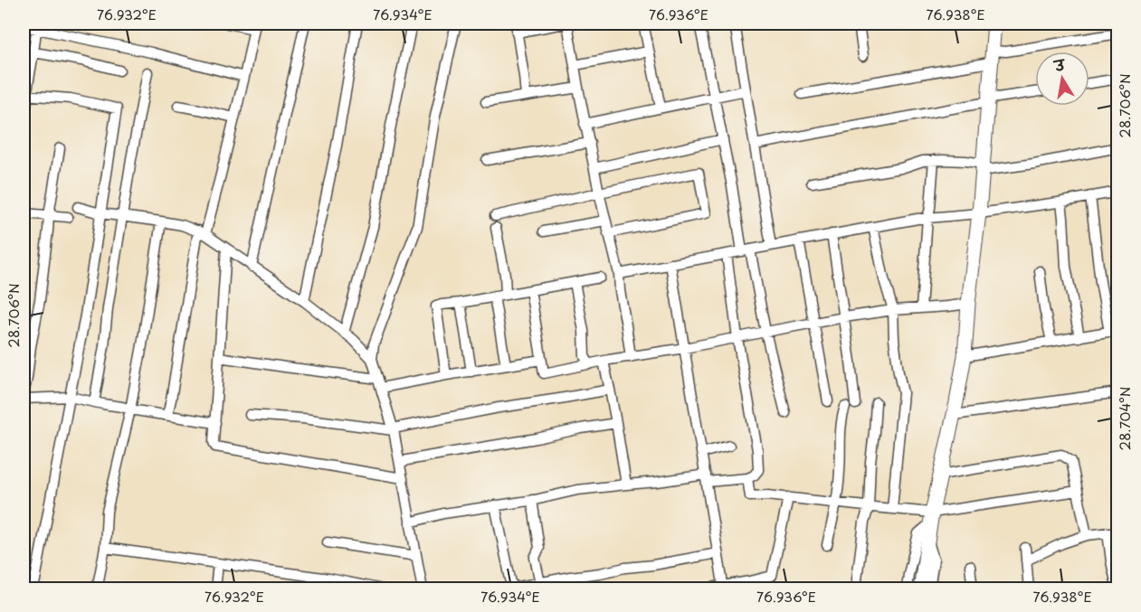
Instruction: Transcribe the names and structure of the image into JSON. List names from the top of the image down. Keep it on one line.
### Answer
{"north":"top","coordinates":["76.932°E","76.934°E","76.936°E","76.938°E","28.706°N","28.704°N"]}
